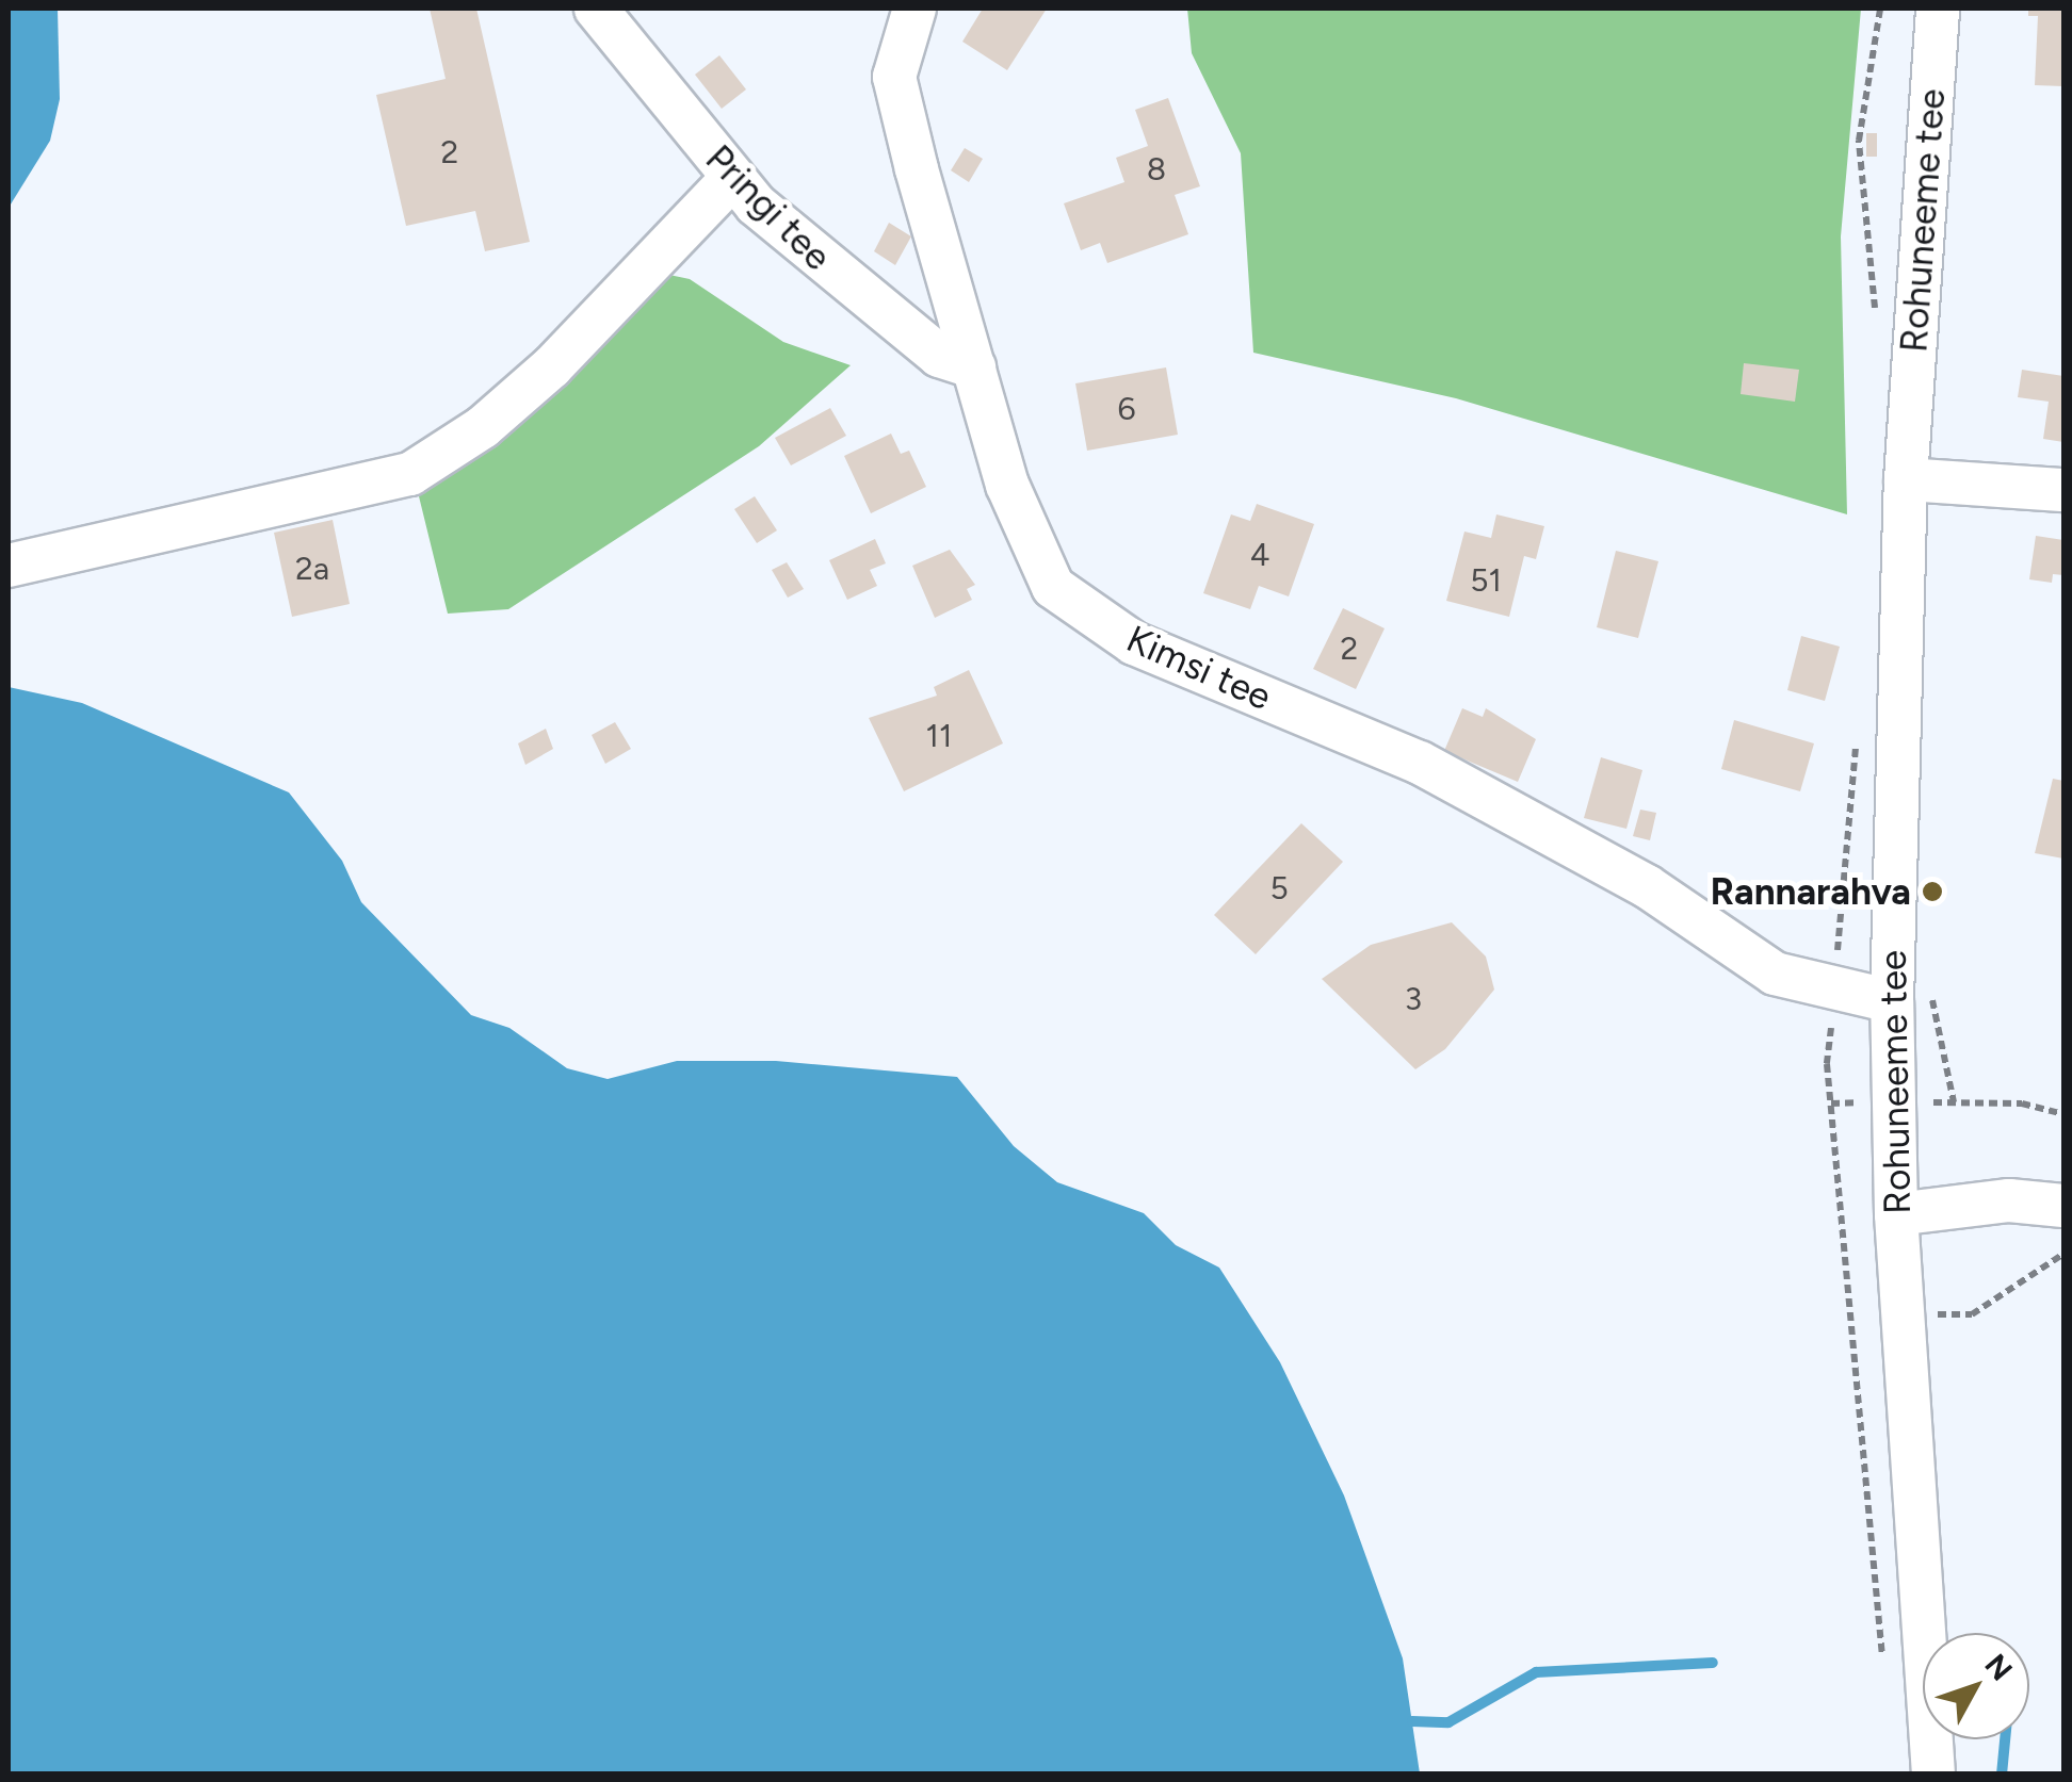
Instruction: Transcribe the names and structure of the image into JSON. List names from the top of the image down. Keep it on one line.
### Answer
{"streets":{"street":["Pringi tee","Rohuneeme tee","Kimsi tee"]},"crossings":[["Pringi tee","Kimsi tee"],["Rohuneeme tee","Kimsi tee"]],"places":["Rannarahva"],"house_numbers":["2","8","6","4","2a","51","2","11","5","3"],"north":"top right"}
